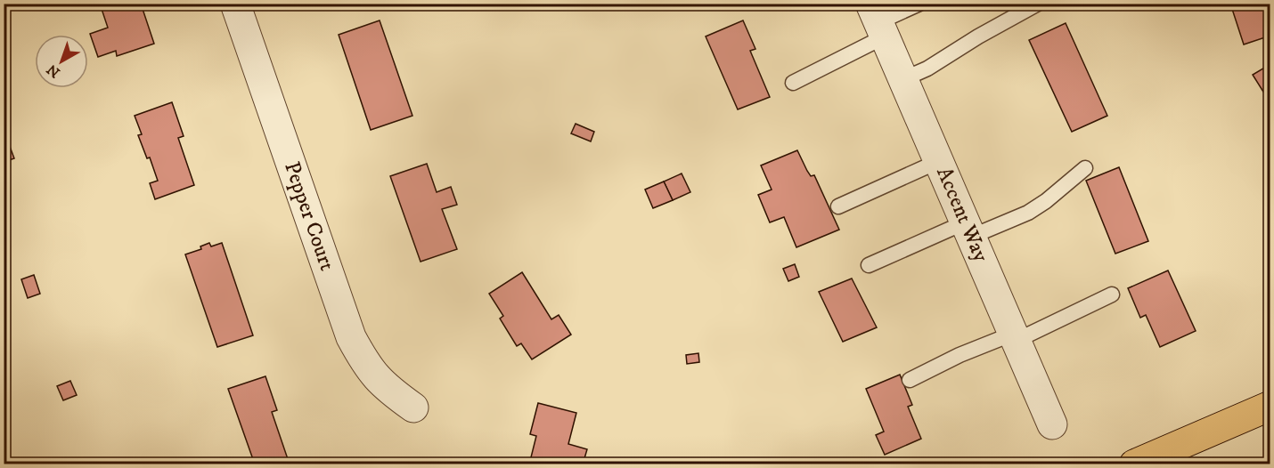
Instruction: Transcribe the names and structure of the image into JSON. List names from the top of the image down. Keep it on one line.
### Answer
{"streets":{"street":["Accent Way","Pepper Court"]},"north":"bottom left"}
